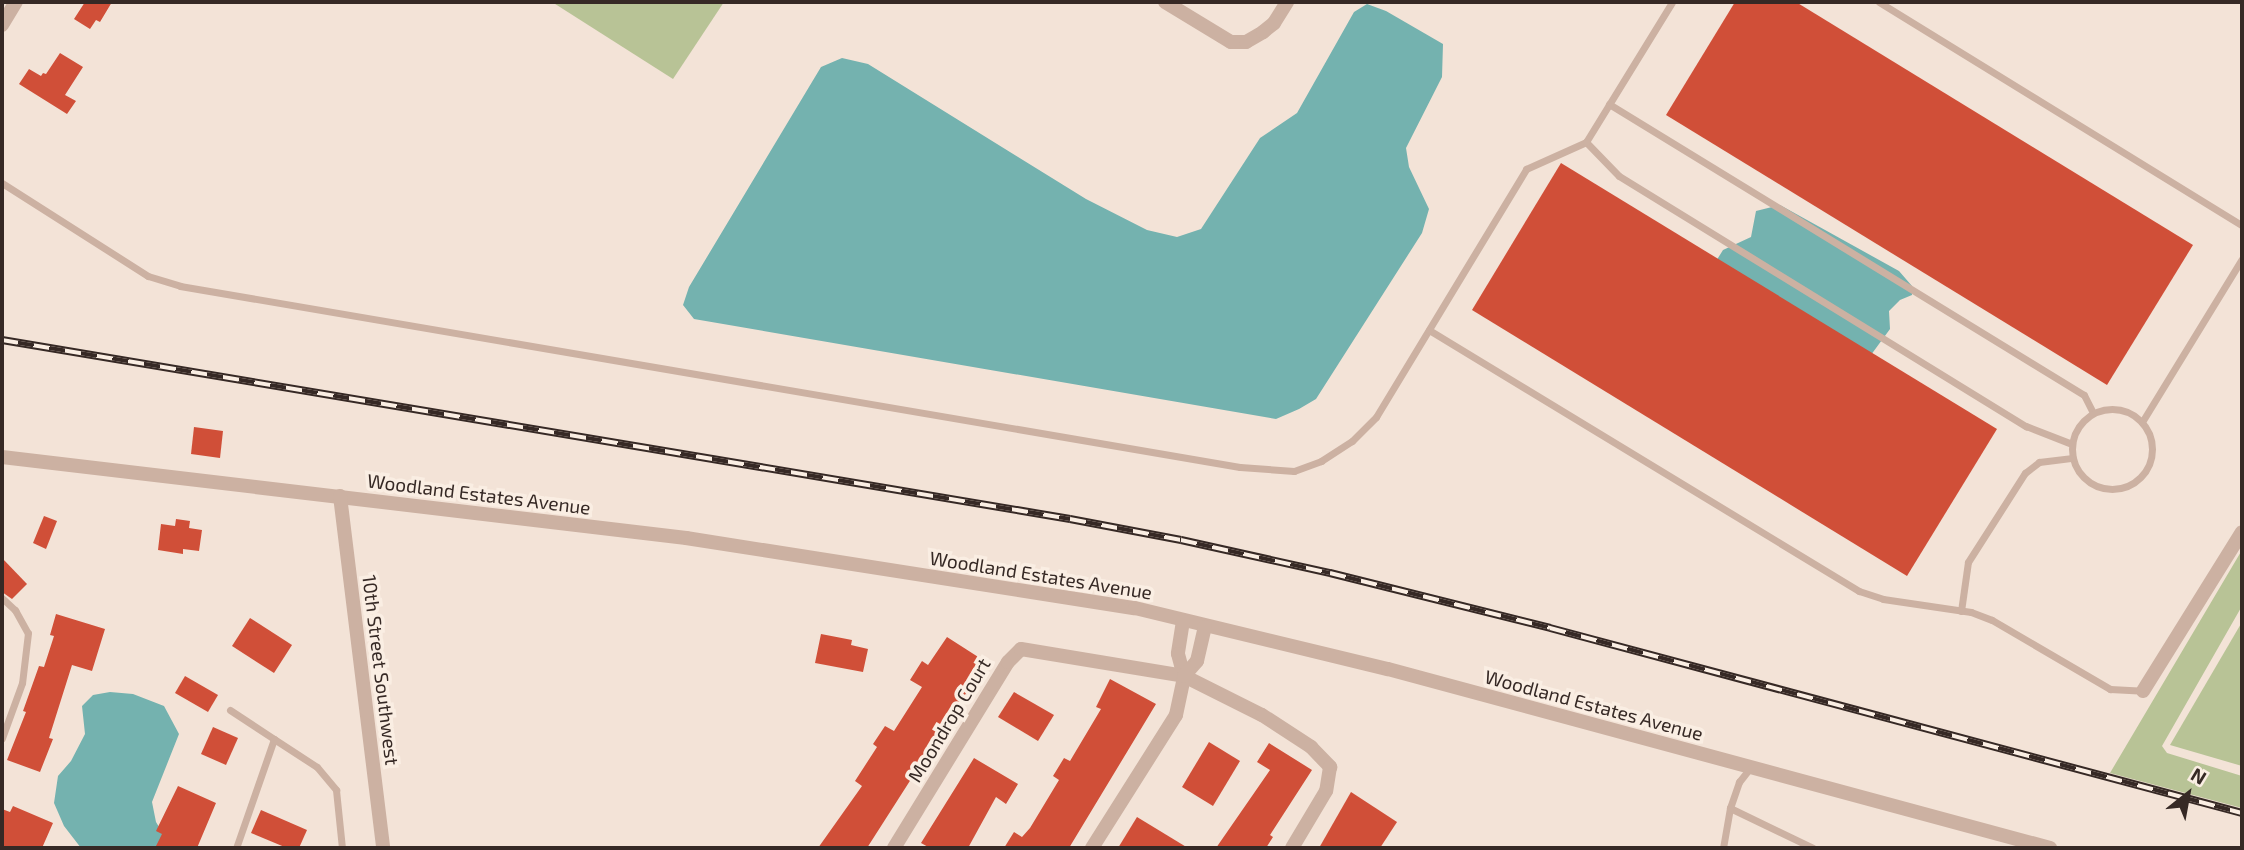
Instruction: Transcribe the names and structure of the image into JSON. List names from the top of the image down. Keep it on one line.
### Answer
{"streets":{"street":["Woodland Estates Avenue","10th Street Southwest","Moondrop Court"]},"crossings":[["Woodland Estates Avenue","10th Street Southwest"]],"north":"top right"}
